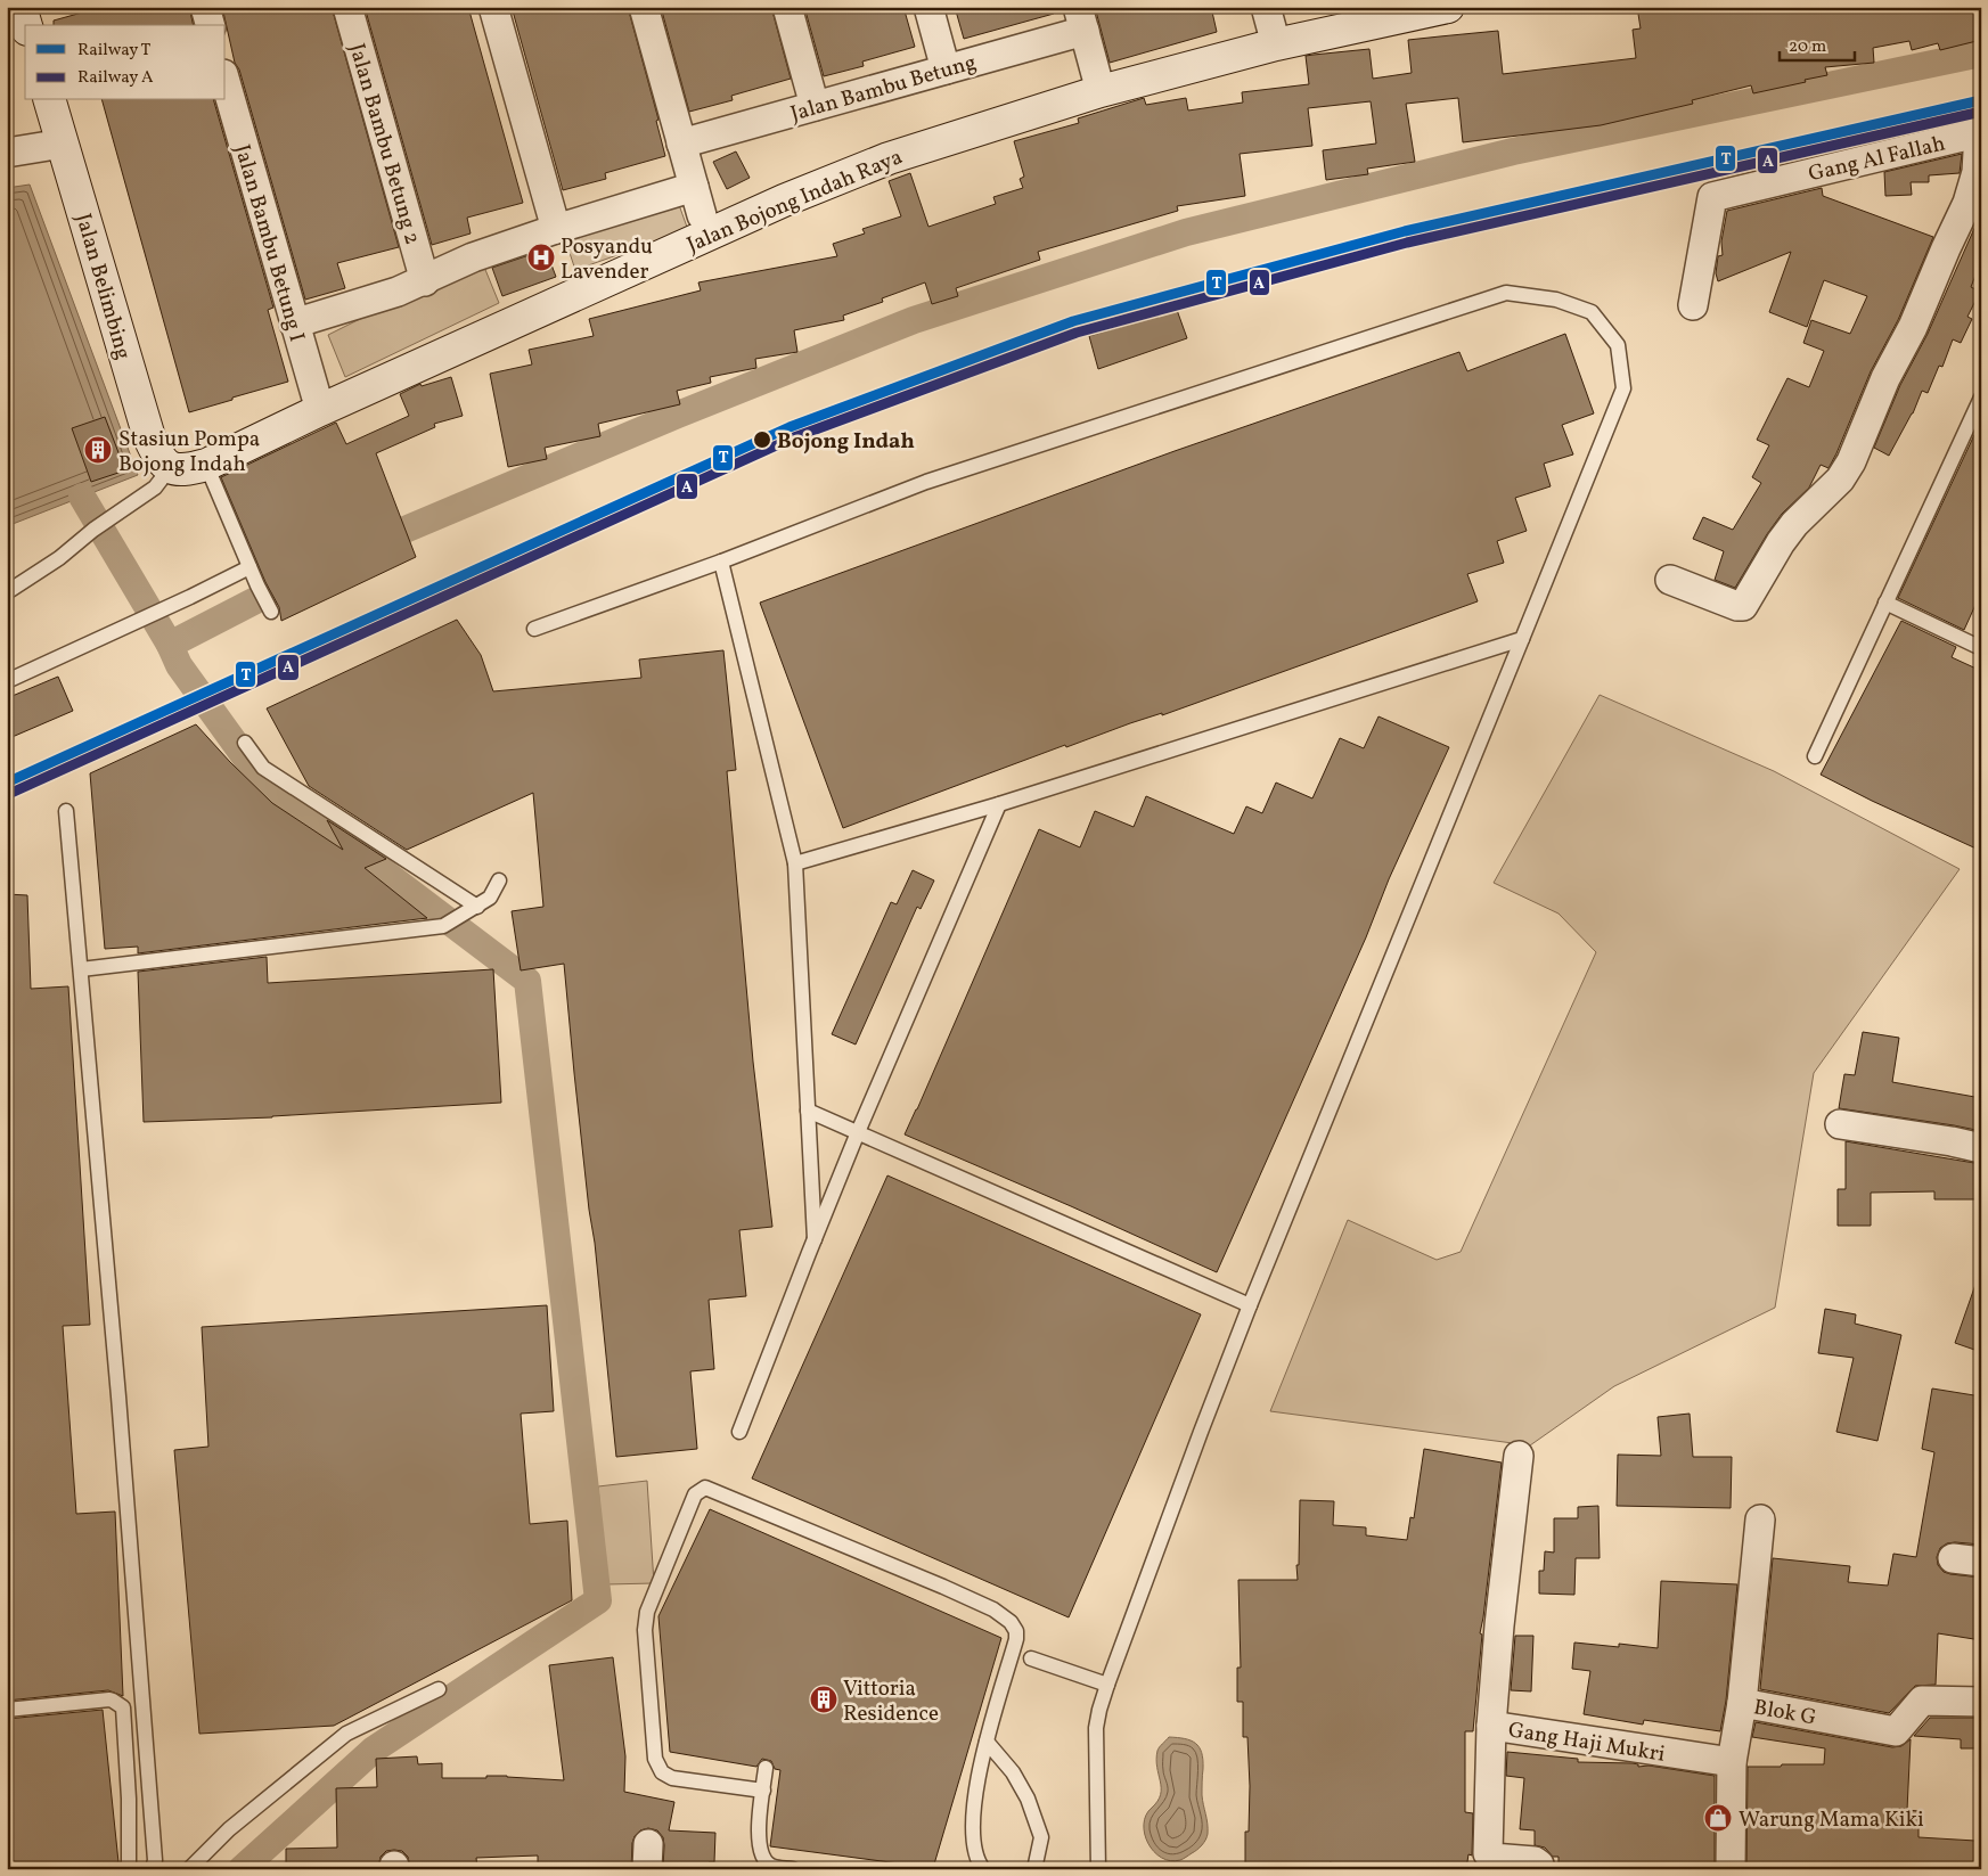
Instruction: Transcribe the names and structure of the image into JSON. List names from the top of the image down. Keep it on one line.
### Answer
{"streets":{"street":["Jalan Bambu Betung","Jalan Bambu Betung 2","Gang Al Fallah","Jalan Bojong Indah Raya","Jalan Bambu Betung I","Jalan Belimbing","Blok G","Gang Haji Mukri"]},"crossings":[["Jalan Bojong Indah Raya","Jalan Bambu Betung I"],["Jalan Bojong Indah Raya","Jalan Belimbing"],["Blok G","Gang Haji Mukri"]],"places":{"hospital":["Posyandu Lavender"],"other":["Bojong Indah"],"building":["Stasiun Pompa Bojong Indah","Vittoria Residence"],"shop":["Warung Mama Kiki"]},"lines":["rail line T","rail line A"],"legend":["Railway T","Railway A"],"scale_bar":"20 m"}
